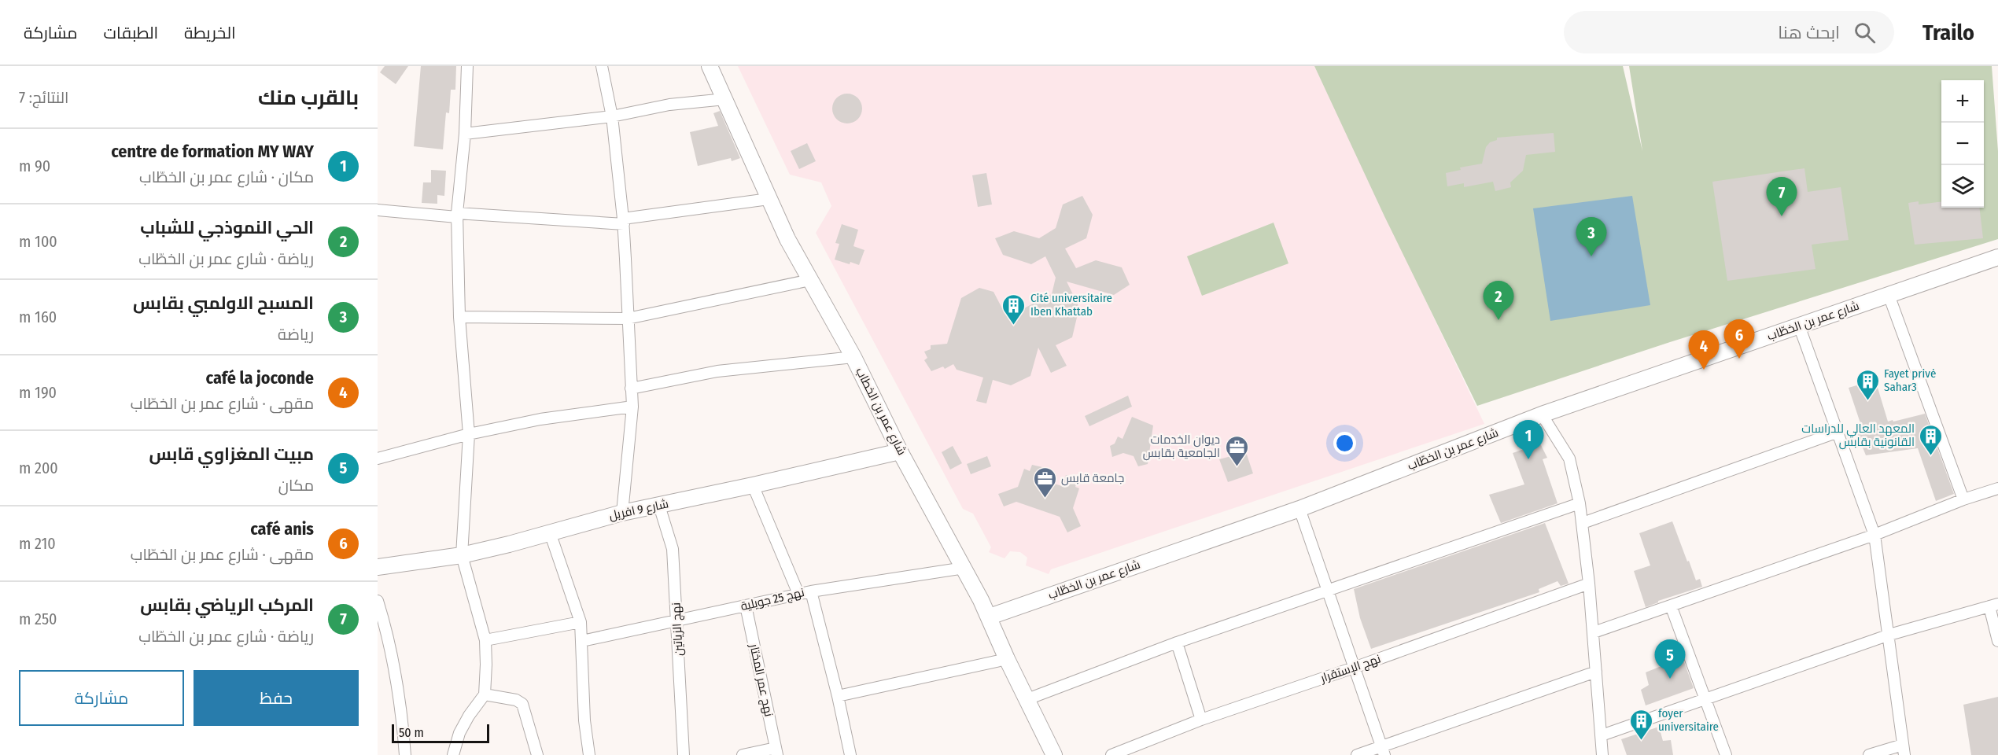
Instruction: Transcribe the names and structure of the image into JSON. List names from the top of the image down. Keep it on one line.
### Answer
{"streets":{"street":["شارع عمر بن الخطّاب","شارع عمر بن الخطاب","شارع 9 افريل","نهج 25 جويلية","نهج الزياتين","نهج الإستقرار","نهج عمر المختار"]},"crossings":[["شارع عمر بن الخطّاب","شارع عمر بن الخطاب"],["شارع عمر بن الخطاب","شارع 9 افريل"],["شارع عمر بن الخطاب","نهج 25 جويلية"],["شارع 9 افريل","نهج الزياتين"],["نهج 25 جويلية","نهج الزياتين"],["نهج 25 جويلية","نهج عمر المختار"]],"places":{"building":["Cité universitaire Iben Khattab","Fayet privė Sahar3","المعهد العالي للدراسات القانونية بقابس","foyer universitaire"],"office":["ديوان الخدمات الجامعية بقابس","جامعة قابس"]},"scale_bar":"50 m","page":{"header":"Trailo","search":"ابحث هنا","nav":["الخريطة","الطبقات","مشاركة"],"heading":["بالقرب منك","النتائج: 7"],"map_buttons":["+","−"],"list":[{"mark":"1","name":"centre de formation MY WAY","note":"مكان · شارع عمر بن الخطّاب","value":"90 m"},{"mark":"2","name":"الحي النموذجي للشباب","note":"رياضة · شارع عمر بن الخطّاب","value":"100 m"},{"mark":"3","name":"المسبح الاولمبي بقابس","note":"رياضة","value":"160 m"},{"mark":"4","name":"café la joconde","note":"مقهى · شارع عمر بن الخطّاب","value":"190 m"},{"mark":"5","name":"مبيت المغزاوي قابس","note":"مكان","value":"200 m"},{"mark":"6","name":"café anis","note":"مقهى · شارع عمر بن الخطّاب","value":"210 m"},{"mark":"7","name":"المركب الرياضي بقابس","note":"رياضة · شارع عمر بن الخطّاب","value":"250 m"}],"pins":["7","3","2","6","4","1","5"],"buttons":["حفظ","مشاركة"],"scale":"50 m"}}
